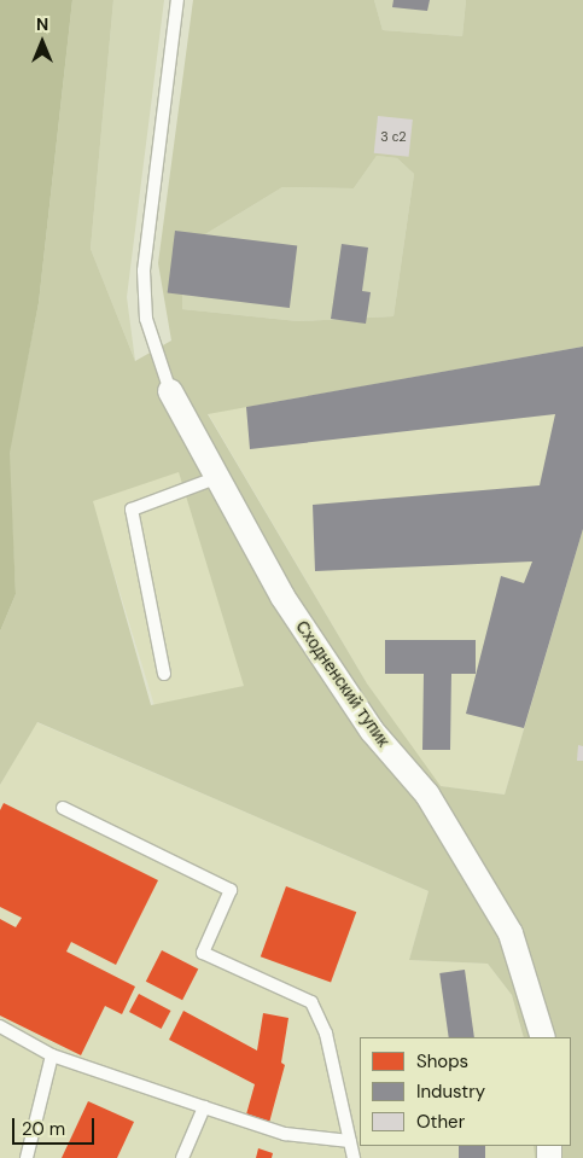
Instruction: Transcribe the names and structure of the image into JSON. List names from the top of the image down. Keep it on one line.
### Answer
{"streets":{"street":["Сходненский тупик"]},"house_numbers":["3 с2"],"legend":["Shops","Industry","Other"],"scale_bar":"20 m","north":"top"}
